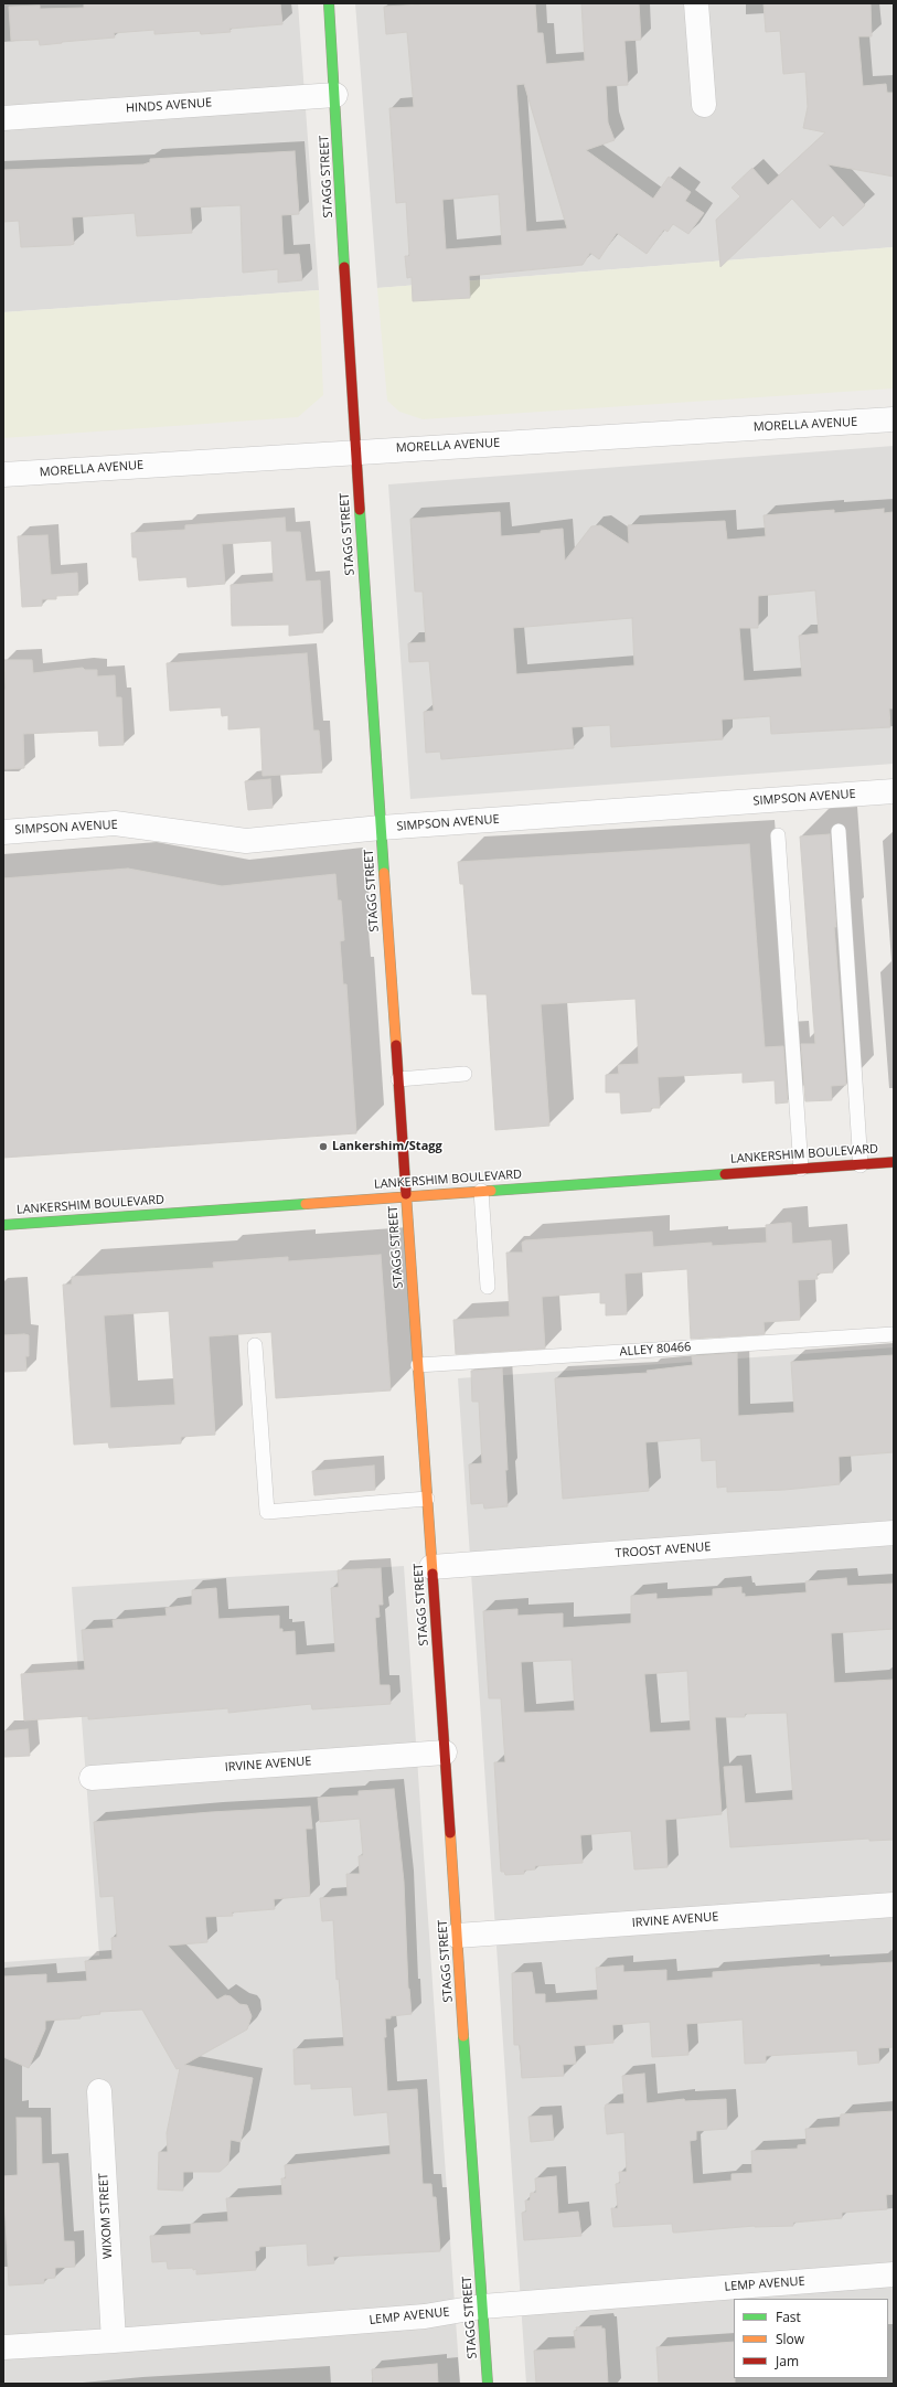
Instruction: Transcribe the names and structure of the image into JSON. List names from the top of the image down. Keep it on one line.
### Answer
{"streets":{"street":["HINDS AVENUE","STAGG STREET","MORELLA AVENUE","SIMPSON AVENUE","LANKERSHIM BOULEVARD","TROOST AVENUE","IRVINE AVENUE","WIXOM STREET","LEMP AVENUE"],"lane":["ALLEY 80466"]},"crossings":[["HINDS AVENUE","STAGG STREET"],["STAGG STREET","MORELLA AVENUE"],["STAGG STREET","SIMPSON AVENUE"],["STAGG STREET","LANKERSHIM BOULEVARD"],["STAGG STREET","ALLEY 80466"],["STAGG STREET","TROOST AVENUE"],["STAGG STREET","IRVINE AVENUE"],["STAGG STREET","LEMP AVENUE"],["WIXOM STREET","LEMP AVENUE"]],"places":["Lankershim/Stagg"],"legend":["Fast","Slow","Jam"]}
